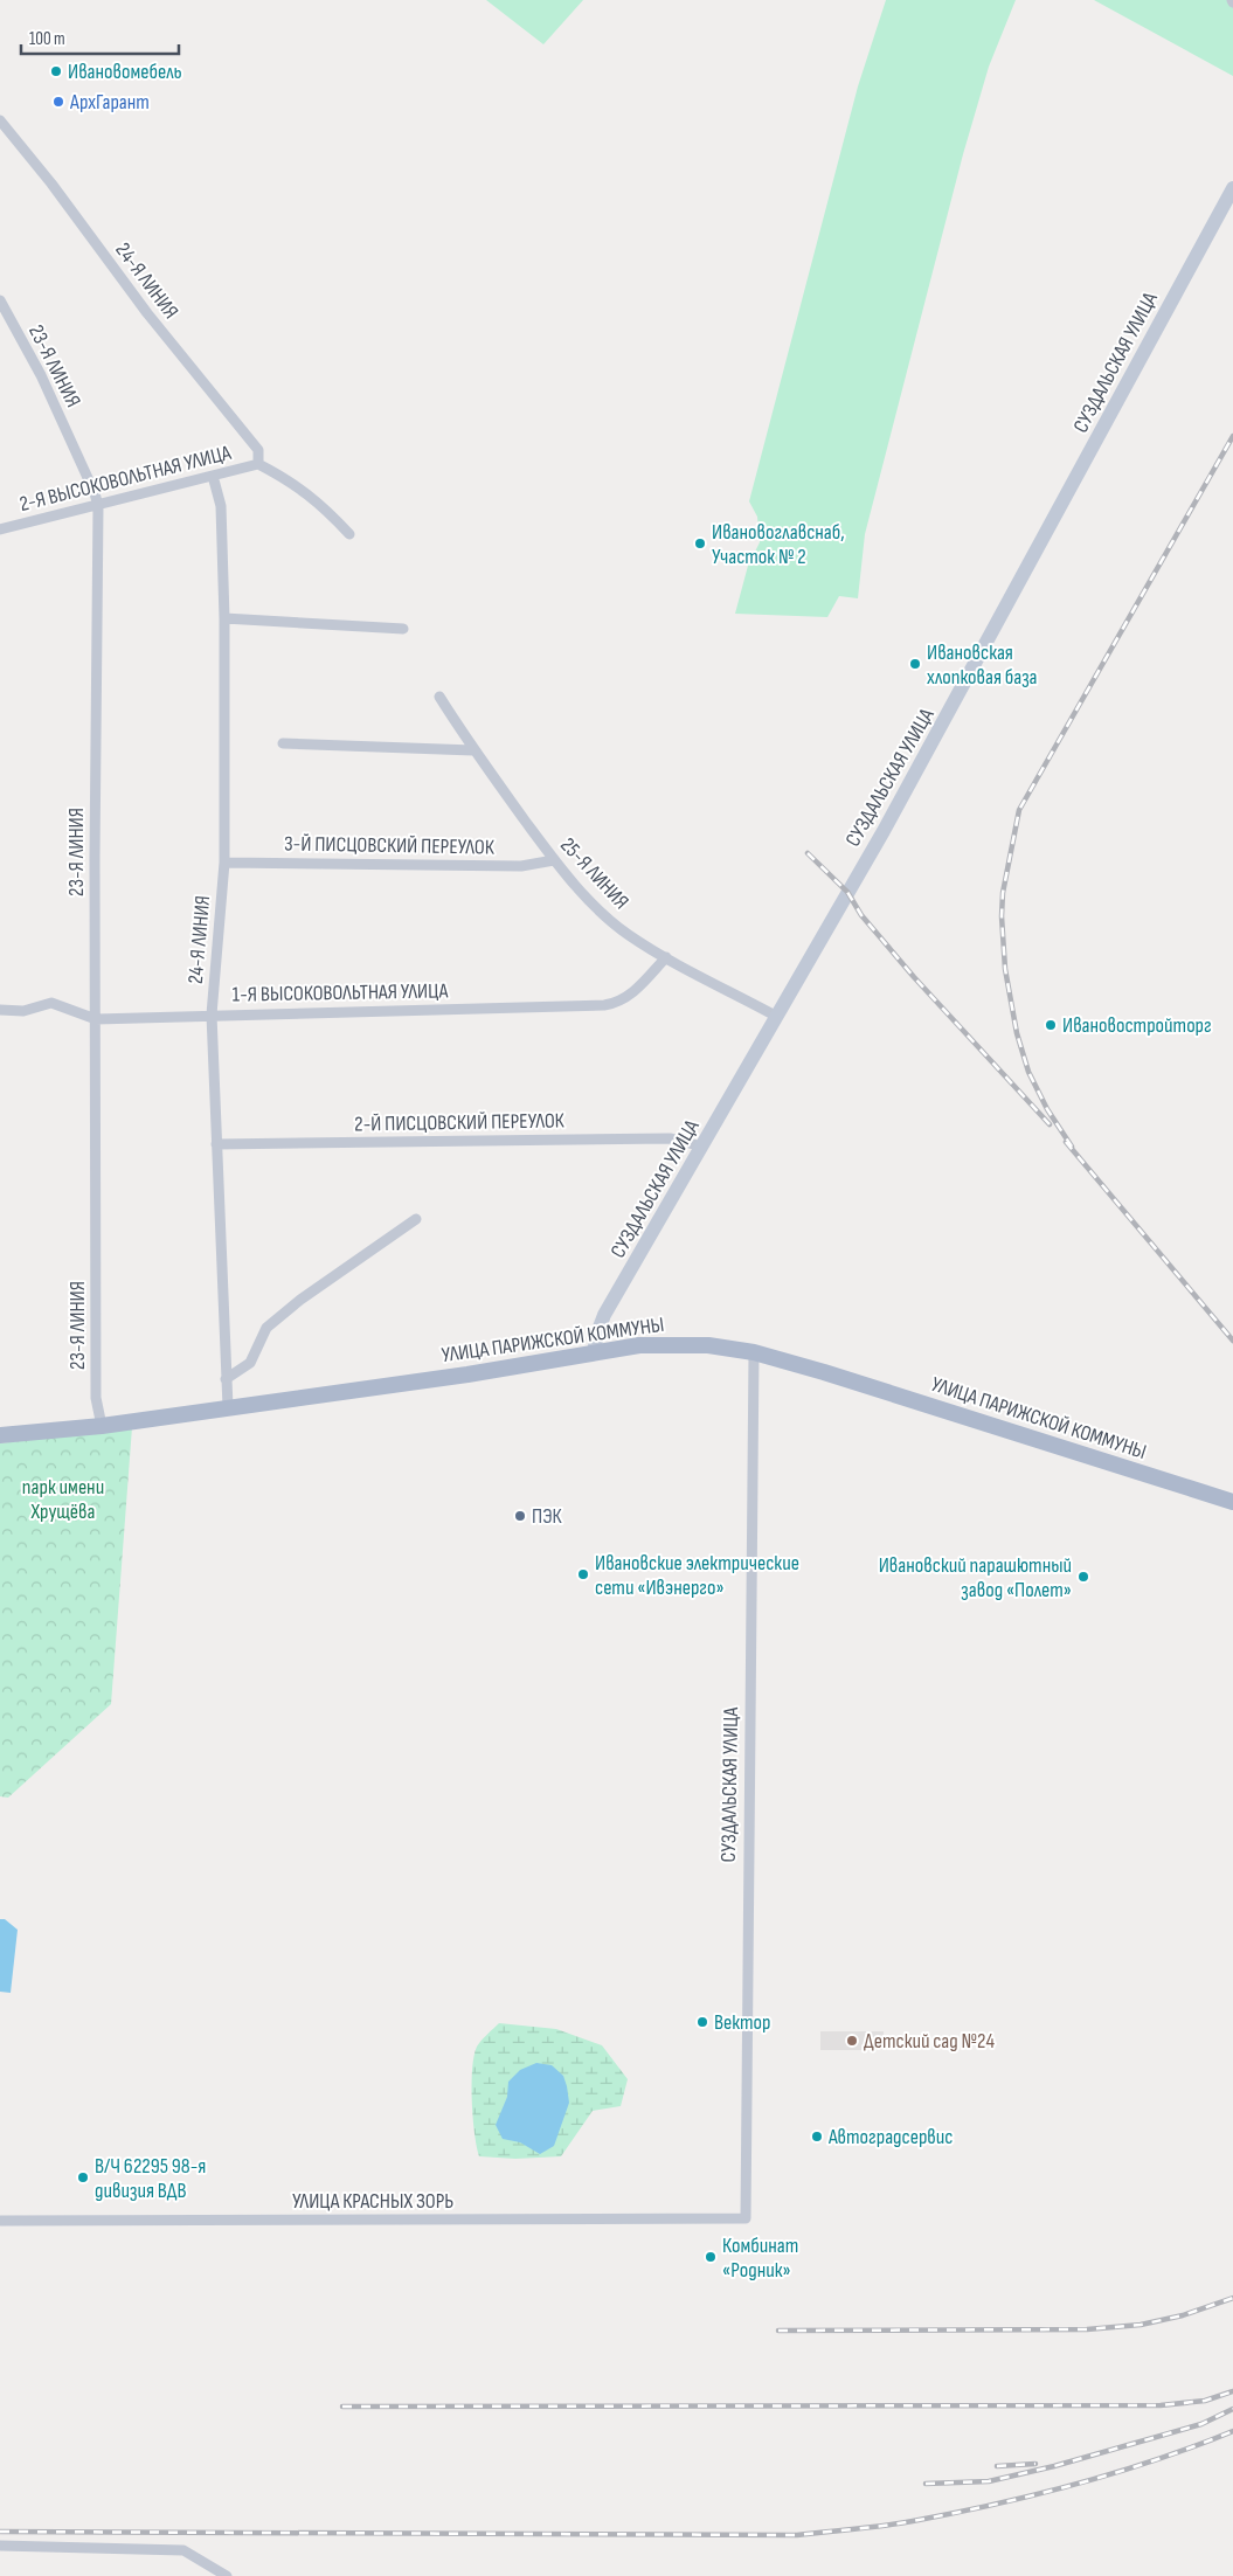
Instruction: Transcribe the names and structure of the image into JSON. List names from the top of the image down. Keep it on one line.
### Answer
{"streets":{"main road":["СУЗДАЛЬСКАЯ УЛИЦА","УЛИЦА ПАРИЖСКОЙ КОММУНЫ"],"street":["24-Я ЛИНИЯ","23-Я ЛИНИЯ","2-Я ВЫСОКОВОЛЬТНАЯ УЛИЦА","3-Й ПИСЦОВСКИЙ ПЕРЕУЛОК","25-Я ЛИНИЯ","1-Я ВЫСОКОВОЛЬТНАЯ УЛИЦА","2-Й ПИСЦОВСКИЙ ПЕРЕУЛОК","УЛИЦА КРАСНЫХ ЗОРЬ"]},"crossings":[["24-Я ЛИНИЯ","2-Я ВЫСОКОВОЛЬТНАЯ УЛИЦА"],["24-Я ЛИНИЯ","3-Й ПИСЦОВСКИЙ ПЕРЕУЛОК"],["24-Я ЛИНИЯ","1-Я ВЫСОКОВОЛЬТНАЯ УЛИЦА"],["24-Я ЛИНИЯ","2-Й ПИСЦОВСКИЙ ПЕРЕУЛОК"],["24-Я ЛИНИЯ","УЛИЦА ПАРИЖСКОЙ КОММУНЫ"],["СУЗДАЛЬСКАЯ УЛИЦА","25-Я ЛИНИЯ"],["СУЗДАЛЬСКАЯ УЛИЦА","2-Й ПИСЦОВСКИЙ ПЕРЕУЛОК"],["СУЗДАЛЬСКАЯ УЛИЦА","УЛИЦА ПАРИЖСКОЙ КОММУНЫ"],["СУЗДАЛЬСКАЯ УЛИЦА","УЛИЦА КРАСНЫХ ЗОРЬ"],["23-Я ЛИНИЯ","2-Я ВЫСОКОВОЛЬТНАЯ УЛИЦА"],["23-Я ЛИНИЯ","1-Я ВЫСОКОВОЛЬТНАЯ УЛИЦА"],["23-Я ЛИНИЯ","УЛИЦА ПАРИЖСКОЙ КОММУНЫ"],["3-Й ПИСЦОВСКИЙ ПЕРЕУЛОК","25-Я ЛИНИЯ"],["25-Я ЛИНИЯ","1-Я ВЫСОКОВОЛЬТНАЯ УЛИЦА"]],"parks":["парк имени Хрущёва"],"places":["Ивановомебель","АрхГарант","Ивановоглавснаб, Участок № 2","Ивановская хлопковая база","Ивановостройторг","ПЭК","Ивановские электрические сети «Ивэнерго»","Ивановский парашютный завод «Полет»","Вектор","Детский сад №24","Автоградсервис","В/Ч 62295 98-я дивизия ВДВ","Комбинат «Родник»"],"scale_bar":"100 m"}
